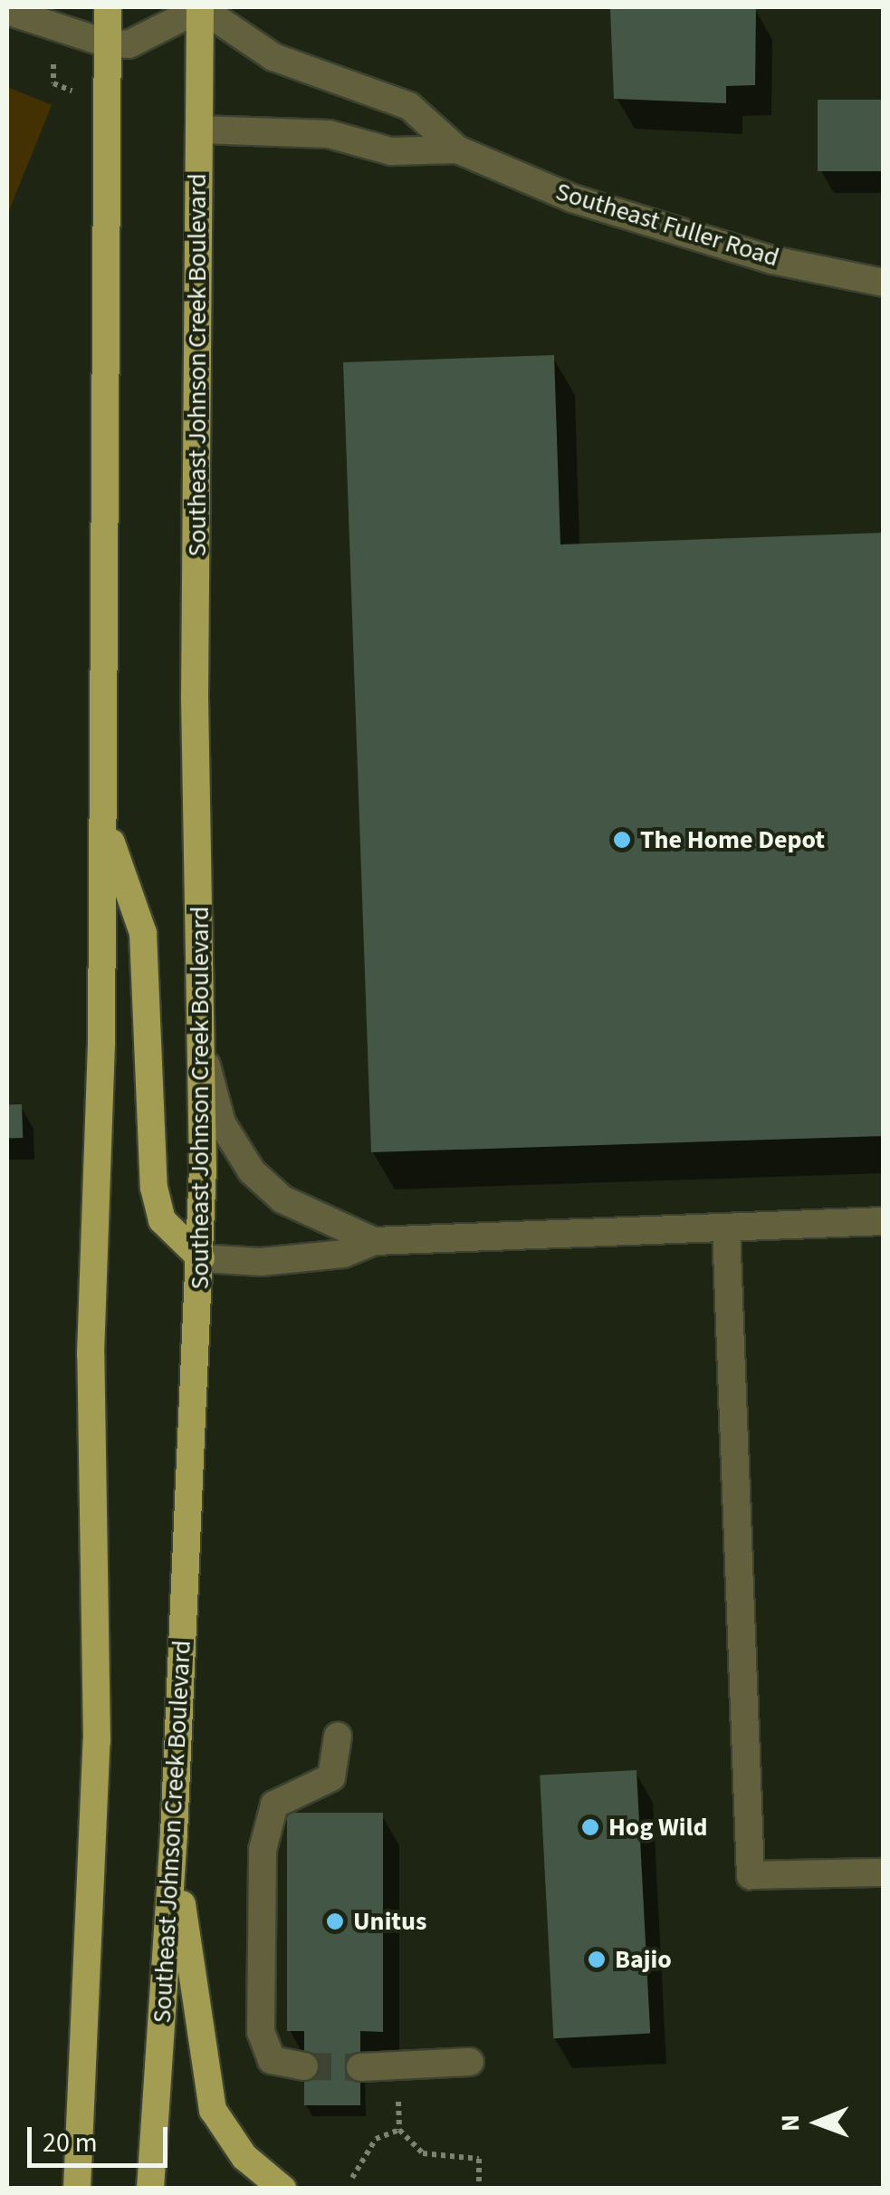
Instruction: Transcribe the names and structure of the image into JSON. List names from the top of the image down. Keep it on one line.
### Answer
{"streets":{"main road":["Southeast Johnson Creek Boulevard"],"street":["Southeast Fuller Road"]},"crossings":[["Southeast Fuller Road","Southeast Johnson Creek Boulevard"]],"places":["The Home Depot","Hog Wild","Unitus","Bajio"],"scale_bar":"20 m","north":"left"}
